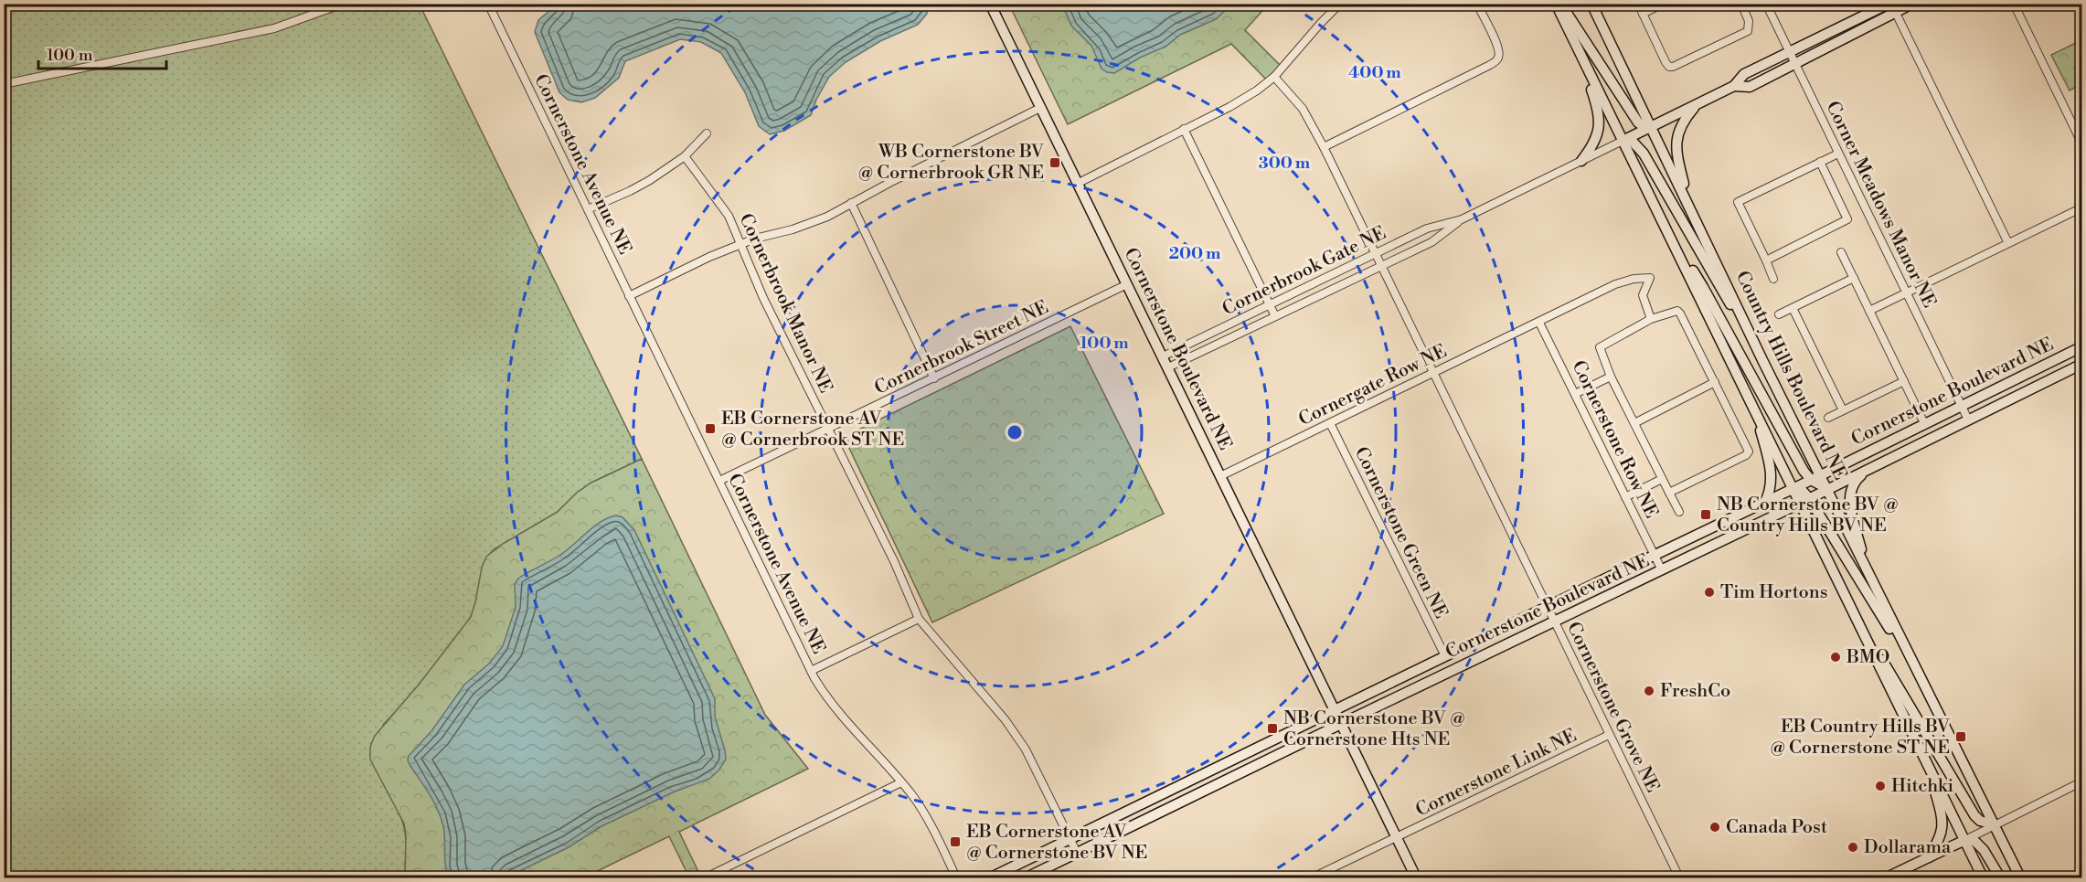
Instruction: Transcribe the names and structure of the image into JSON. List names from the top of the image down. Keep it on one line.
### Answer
{"streets":{"street":["Cornerstone Avenue NE","Corner Meadows Manor NE","Cornerbrook Gate NE","Cornerbrook Manor NE","Cornerbrook Street NE","Cornerstone Boulevard NE","Country Hills Boulevard NE","Cornergate Row NE","Cornerstone Row NE","Cornerstone Green NE","Cornerstone Grove NE","Cornerstone Link NE"]},"crossings":[["Cornerstone Avenue NE","Cornerbrook Street NE"],["Corner Meadows Manor NE","Cornerstone Boulevard NE"],["Cornerbrook Gate NE","Cornerstone Boulevard NE"],["Cornerbrook Gate NE","Cornerstone Grove NE"],["Cornerbrook Manor NE","Cornerbrook Street NE"],["Cornerbrook Manor NE","Cornerstone Boulevard NE"],["Cornerbrook Street NE","Cornerstone Boulevard NE"],["Cornerstone Boulevard NE","Country Hills Boulevard NE"],["Cornerstone Boulevard NE","Cornergate Row NE"],["Cornerstone Boulevard NE","Cornerstone Row NE"],["Cornerstone Boulevard NE","Cornerstone Green NE"],["Cornerstone Boulevard NE","Cornerstone Grove NE"],["Cornergate Row NE","Cornerstone Row NE"],["Cornergate Row NE","Cornerstone Green NE"],["Cornergate Row NE","Cornerstone Grove NE"],["Cornerstone Grove NE","Cornerstone Link NE"]],"places":{"transit":["WB Cornerstone BV @ Cornerbrook GR NE","EB Cornerstone AV @ Cornerbrook ST NE","NB Cornerstone BV @ Country Hills BV NE","NB Cornerstone BV @ Cornerstone Hts NE","EB Country Hills BV @ Cornerstone ST NE","EB Cornerstone AV @ Cornerstone BV NE"],"other":["Tim Hortons","BMO","FreshCo","Hitchki","Canada Post","Dollarama"]},"scale_bar":"100 m","rings":["400 m","300 m","200 m","100 m"]}
